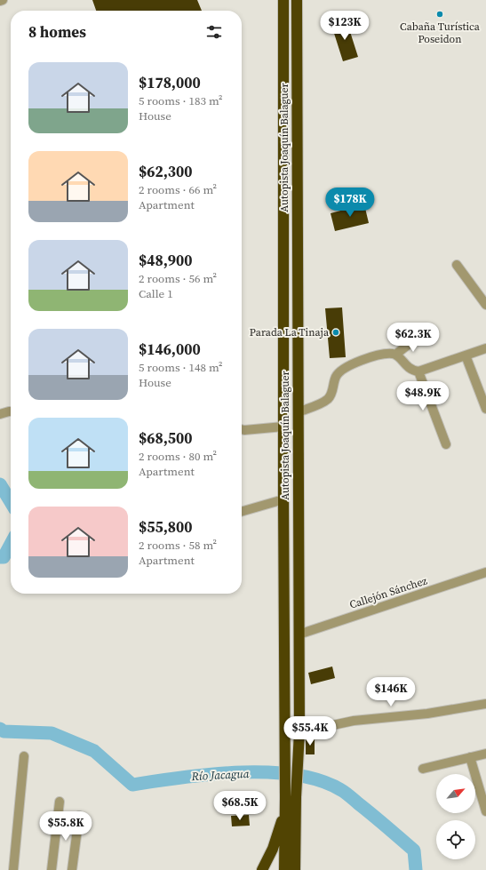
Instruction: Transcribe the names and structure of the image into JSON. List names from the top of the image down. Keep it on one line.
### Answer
{"streets":{"highway":["Autopista Joaquín Balaguer"],"street":["Callejón Sánchez"]},"crossings":[["Autopista Joaquín Balaguer","Callejón Sánchez"]],"water":["Río Jacagua"],"places":["Cabaña Turística Poseidon","Parada La Tinaja"],"north":"top right","page":{"price":["$123K","$178K","$62.3K","$48.9K","$146K","$55.4K","$68.5K","$55.8K"],"heading":"8 homes","list":[{"name":"$178,000","note":"5 rooms · 183 m² · House"},{"name":"$62,300","note":"2 rooms · 66 m² · Apartment"},{"name":"$48,900","note":"2 rooms · 56 m² · Calle 1"},{"name":"$146,000","note":"5 rooms · 148 m² · House"},{"name":"$68,500","note":"2 rooms · 80 m² · Apartment"},{"name":"$55,800","note":"2 rooms · 58 m² · Apartment"}]}}
